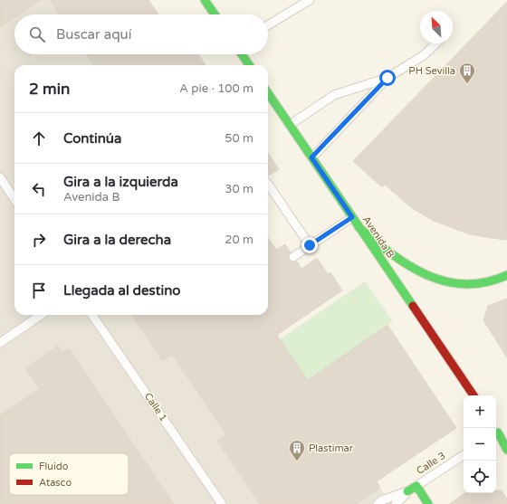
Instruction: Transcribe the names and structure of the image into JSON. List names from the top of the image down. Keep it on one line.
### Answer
{"streets":{"main road":["Avenida B","Calle 3"],"lane":["Calle 1"]},"places":{"building":["PH Sevilla","Plastimar"]},"legend":["Fluido","Atasco"],"north":"top left","page":{"search":"Buscar aquí","heading":["2 min","A pie · 100 m"],"list":[["Continúa","50 m"],["Gira a la izquierda","Avenida B","30 m"],["Gira a la derecha","20 m"],"Llegada al destino"],"map_buttons":["+","−"]}}
